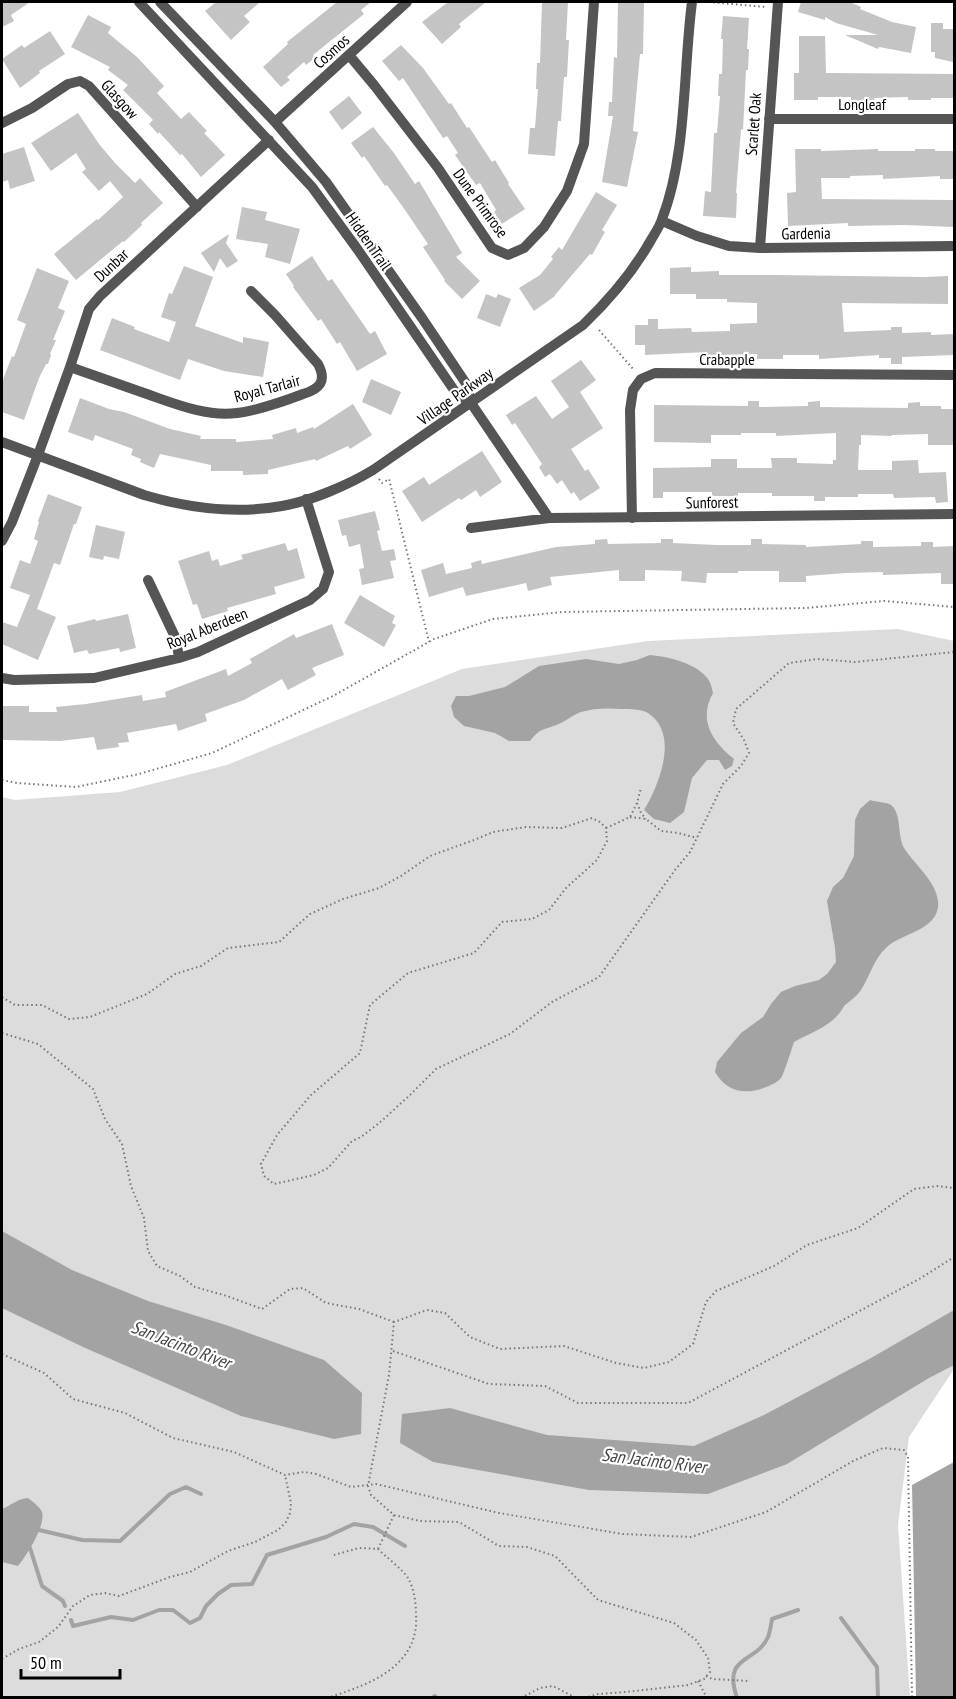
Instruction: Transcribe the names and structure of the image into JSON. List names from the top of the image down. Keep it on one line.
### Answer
{"streets":{"street":["Cosmos","Glasgow","Longleaf","Scarlet Oak","Dune Primrose","Gardenia","Hidden Trail","Dunbar","Crabapple","Royal Tarlair","Village Parkway","Sunforest","Royal Aberdeen"]},"crossings":[["Cosmos","Dune Primrose"],["Glasgow","Dunbar"],["Longleaf","Scarlet Oak"],["Scarlet Oak","Gardenia"],["Gardenia","Village Parkway"],["Hidden Trail","Dunbar"],["Hidden Trail","Village Parkway"],["Hidden Trail","Sunforest"],["Dunbar","Royal Tarlair"],["Dunbar","Village Parkway"],["Village Parkway","Royal Aberdeen"]],"water":["San Jacinto River"],"scale_bar":"50 m"}
